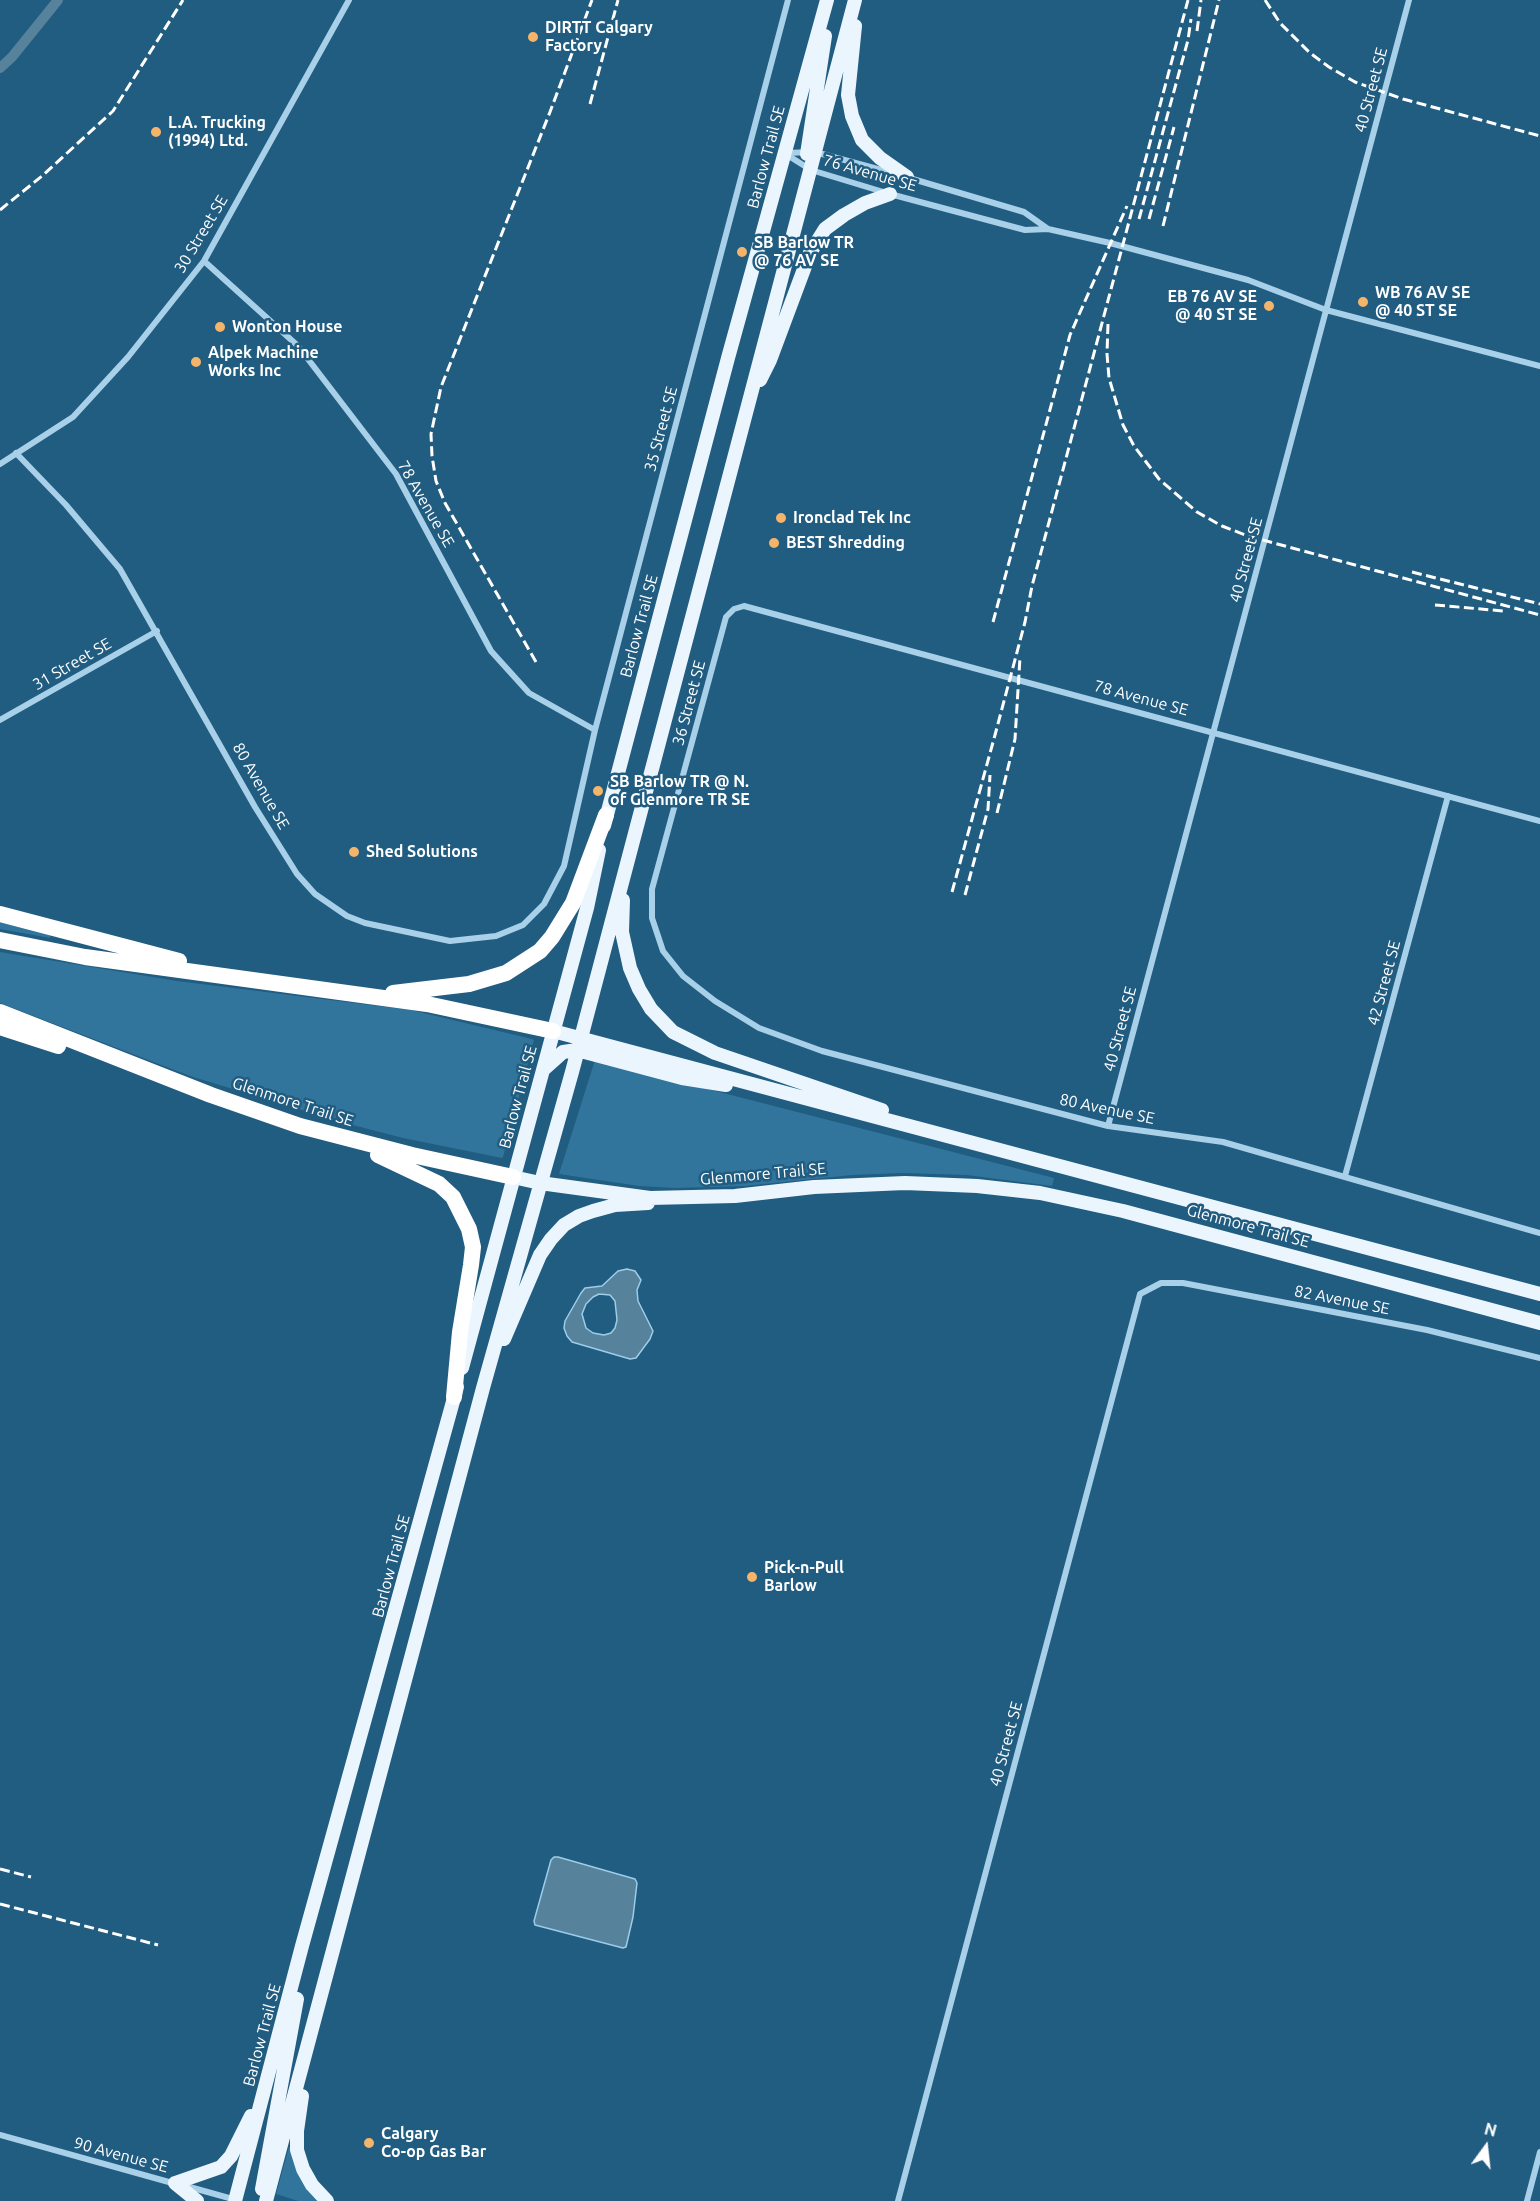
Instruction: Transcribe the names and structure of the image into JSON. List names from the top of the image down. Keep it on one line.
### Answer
{"streets":{"highway":["Glenmore Trail SE"],"main road":["Barlow Trail SE"],"street":["40 Street SE","76 Avenue SE","30 Street SE","35 Street SE","78 Avenue SE","31 Street SE","36 Street SE","80 Avenue SE","42 Street SE","82 Avenue SE","90 Avenue SE"]},"crossings":[["40 Street SE","76 Avenue SE"],["40 Street SE","78 Avenue SE"],["40 Street SE","80 Avenue SE"],["40 Street SE","82 Avenue SE"],["Barlow Trail SE","76 Avenue SE"],["Barlow Trail SE","Glenmore Trail SE"],["Barlow Trail SE","90 Avenue SE"],["30 Street SE","78 Avenue SE"],["30 Street SE","80 Avenue SE"],["35 Street SE","78 Avenue SE"],["35 Street SE","80 Avenue SE"],["78 Avenue SE","36 Street SE"],["78 Avenue SE","42 Street SE"],["31 Street SE","80 Avenue SE"],["36 Street SE","80 Avenue SE"],["80 Avenue SE","42 Street SE"]],"places":["DIRTT Calgary Factory","L.A. Trucking (1994) Ltd.","SB Barlow TR @ 76 AV SE","WB 76 AV SE @ 40 ST SE","EB 76 AV SE @ 40 ST SE","Wonton House","Alpek Machine Works Inc","Ironclad Tek Inc","BEST Shredding","SB Barlow TR @ N. of Glenmore TR SE","Shed Solutions","Pick-n-Pull Barlow","Calgary Co-op Gas Bar"],"north":"top"}
